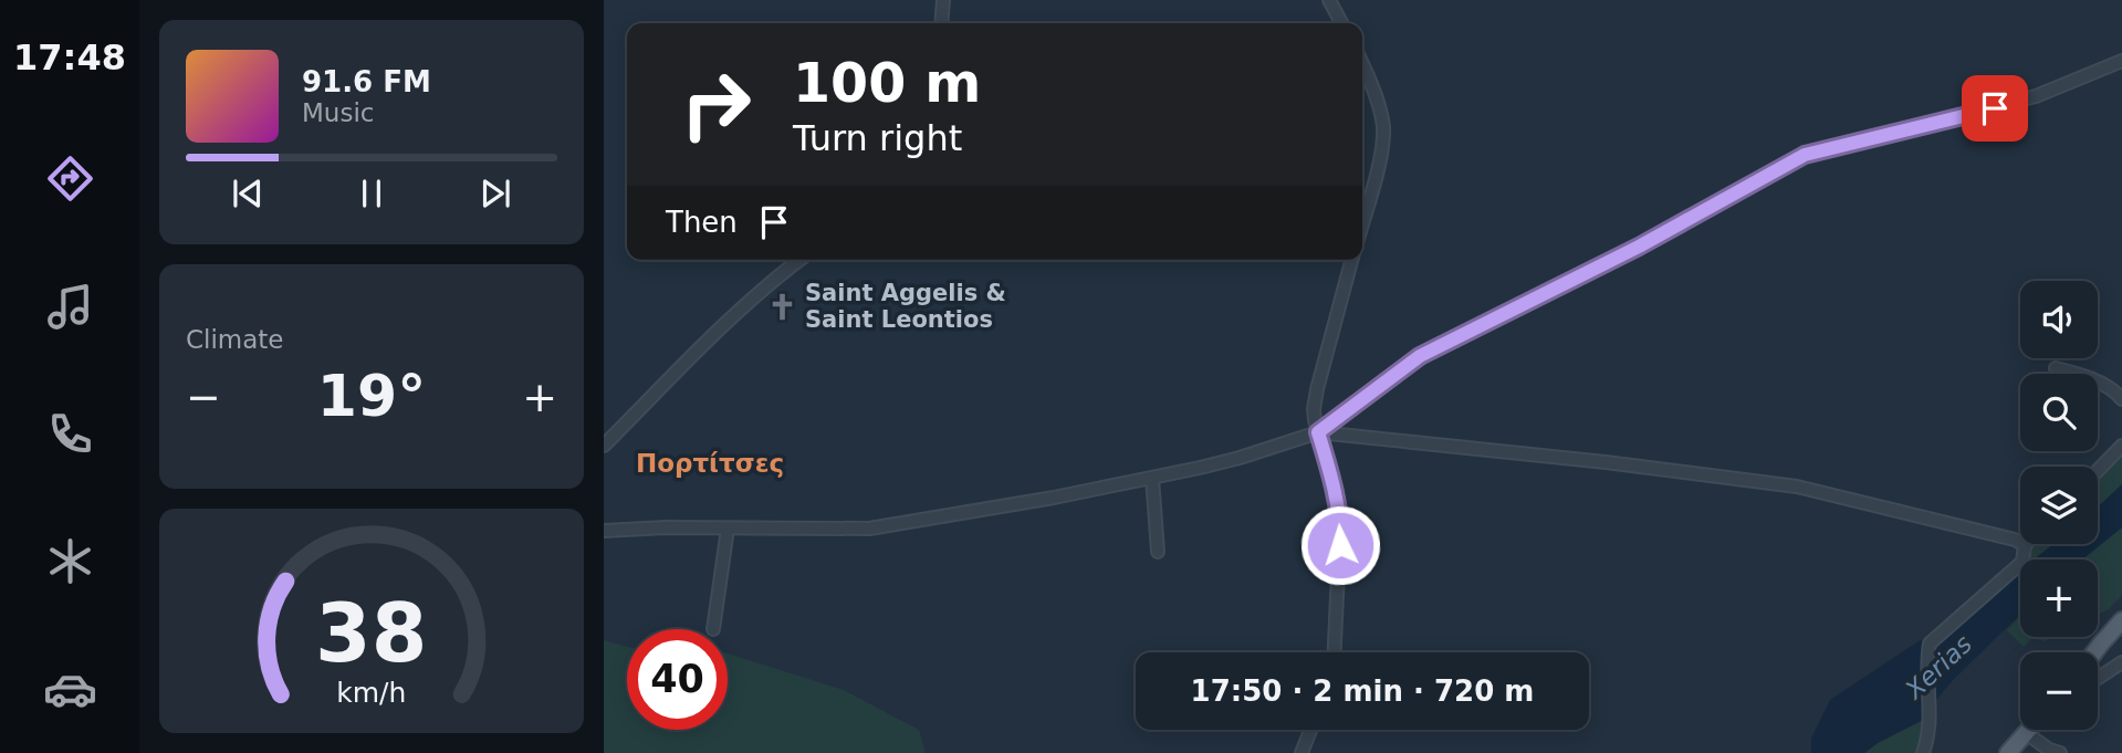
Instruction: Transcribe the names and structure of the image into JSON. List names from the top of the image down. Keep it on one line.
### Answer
{"districts":["Πορτίτσες"],"water":["Xerias"],"places":{"church":["Saint Aggelis & Saint Leontios"]},"page":{"tabs":"17:48","turn":["100 m","Turn right"],"song":["91.6 FM","Music"],"then":"Then","tile":"Climate","map_buttons":["+","−"],"heat":["−","19°","+"],"limit":"40","trip":"17:50 · 2 min · 720 m","gauge":["38","km/h"]}}
